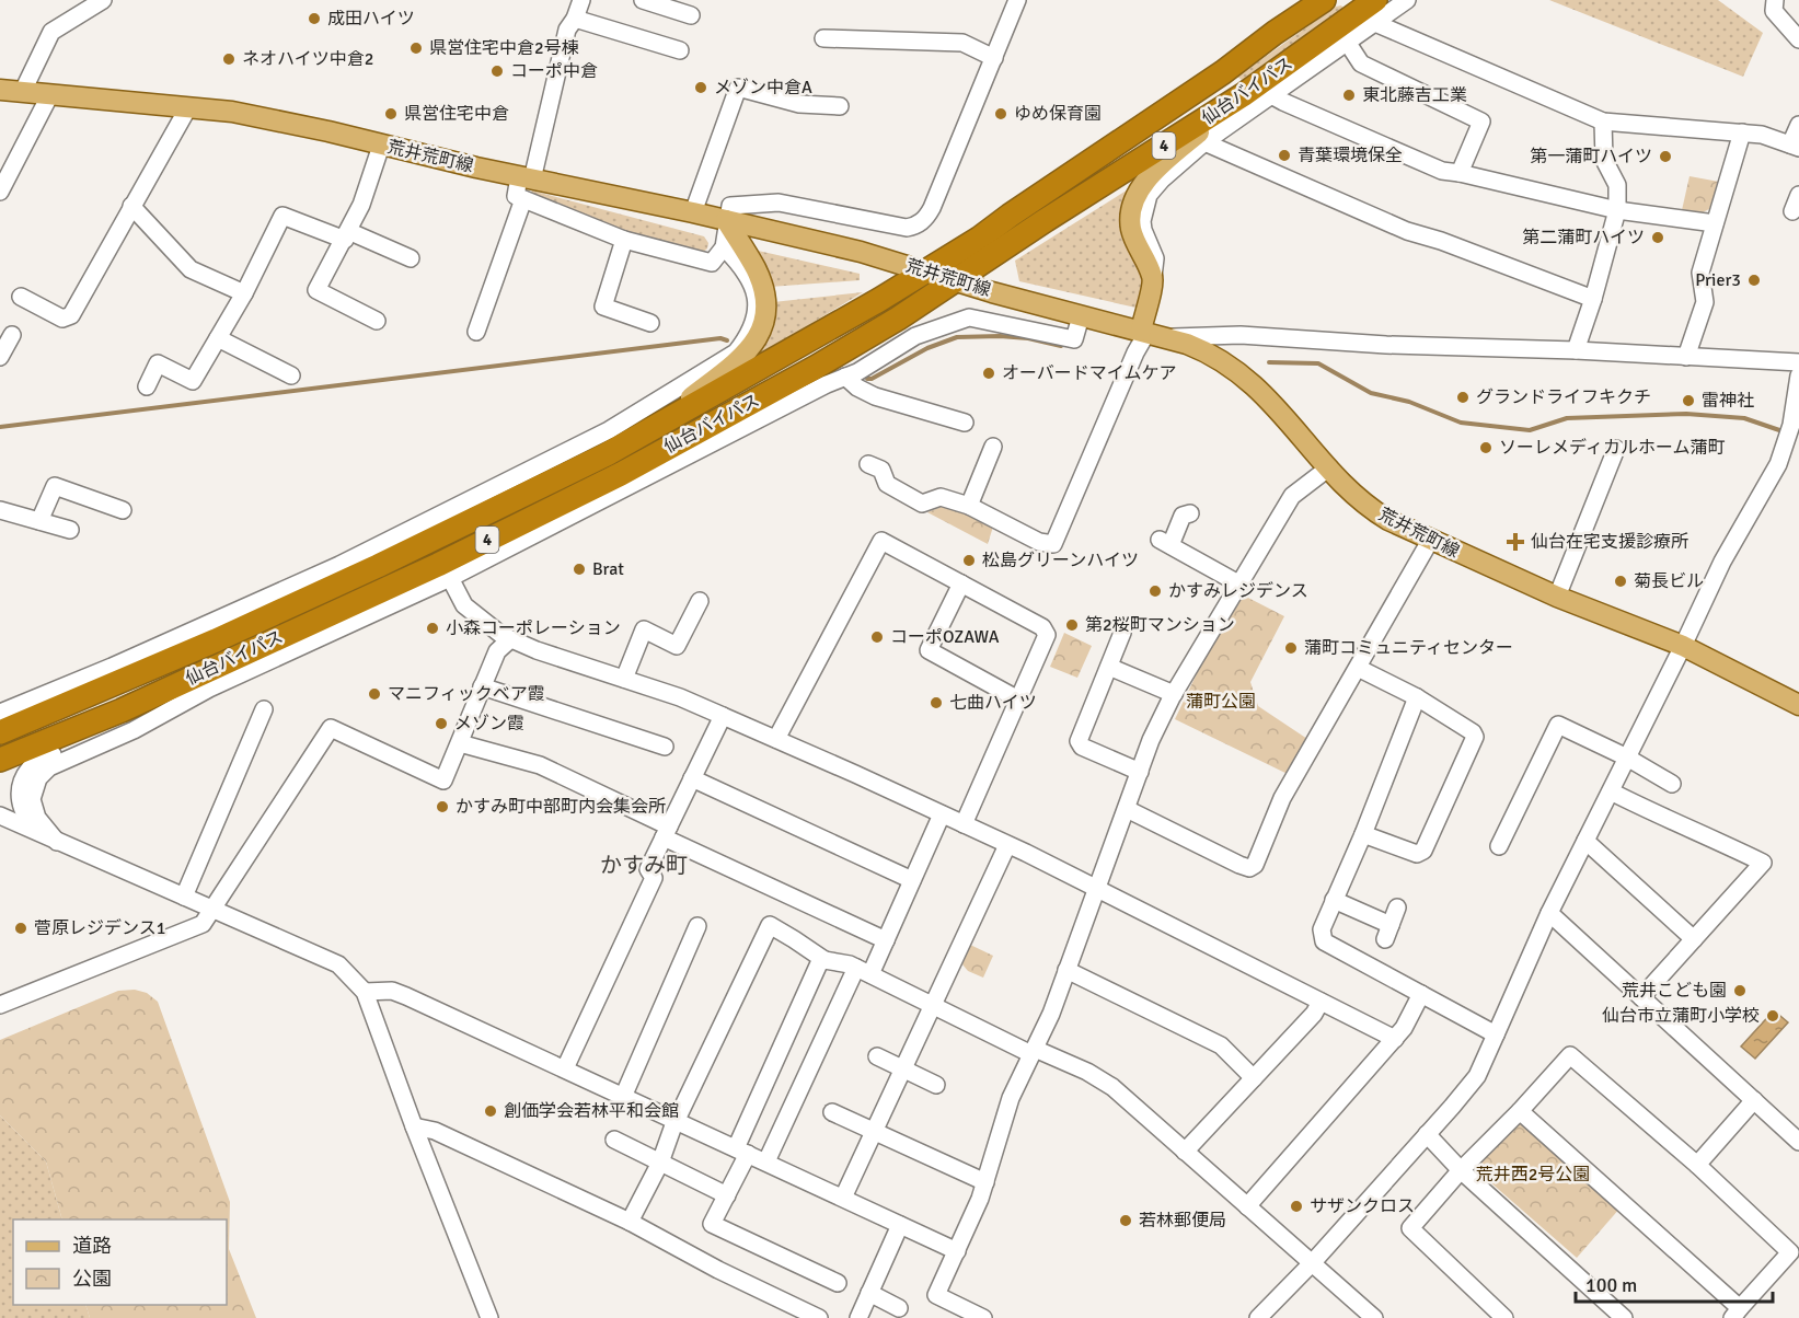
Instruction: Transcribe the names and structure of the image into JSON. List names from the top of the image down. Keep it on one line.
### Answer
{"streets":{"highway":["仙台バイパス","4"],"main road":["荒井荒町線"]},"crossings":[["仙台バイパス","荒井荒町線"]],"districts":["かすみ町"],"parks":["蒲町公園","荒井西2号公園"],"places":{"other":["成田ハイツ","県営住宅中倉2号棟","ネオハイツ中倉2","コーポ中倉","メゾン中倉A","東北藤吉工業","県営住宅中倉","ゆめ保育園","青葉環境保全","第一蒲町ハイツ","第二蒲町ハイツ","Prier3","オーバードマイムケア","グランドライフキクチ","雷神社","ソーレメディカルホーム蒲町","松島グリーンハイツ","Brat","菊長ビル","かすみレジデンス","第2桜町マンション","小森コーポレーション","コーポOZAWA","蒲町コミュニティセンター","マニフィックベア霞","七曲ハイツ","メゾン霞","かすみ町中部町内会集会所","菅原レジデンス1","荒井こども園","仙台市立蒲町小学校","創価学会若林平和会館","サザンクロス","若林郵便局"],"health":["仙台在宅支援診療所"]},"legend":["道路","公園"],"scale_bar":"100 m"}
